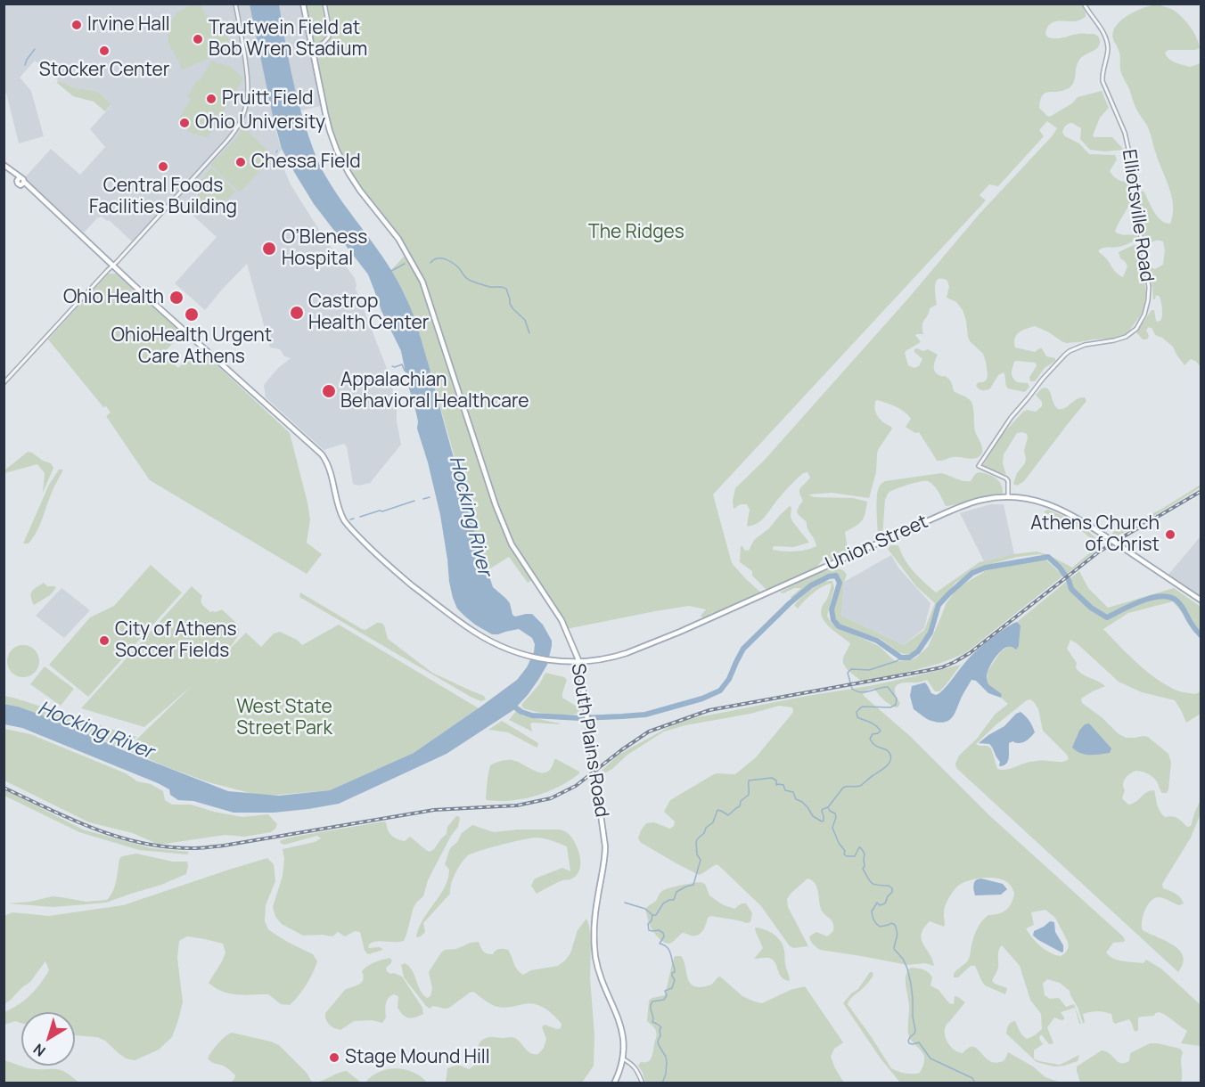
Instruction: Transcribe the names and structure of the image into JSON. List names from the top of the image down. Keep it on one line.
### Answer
{"streets":{"main road":["Union Street","South Plains Road"],"street":["Elliotsville Road"]},"crossings":[["Elliotsville Road","Union Street"],["Union Street","South Plains Road"]],"water":["Hocking River"],"parks":["The Ridges","West State Street Park"],"places":["Irvine Hall","Trautwein Field at Bob Wren Stadium","Stocker Center","Pruitt Field","Ohio University","Chessa Field","Central Foods Facilities Building","O’Bleness Hospital","Ohio Health","Castrop Health Center","OhioHealth Urgent Care Athens","Appalachian Behavioral Healthcare","Athens Church of Christ","City of Athens Soccer Fields","Stage Mound Hill"],"north":"bottom left"}
